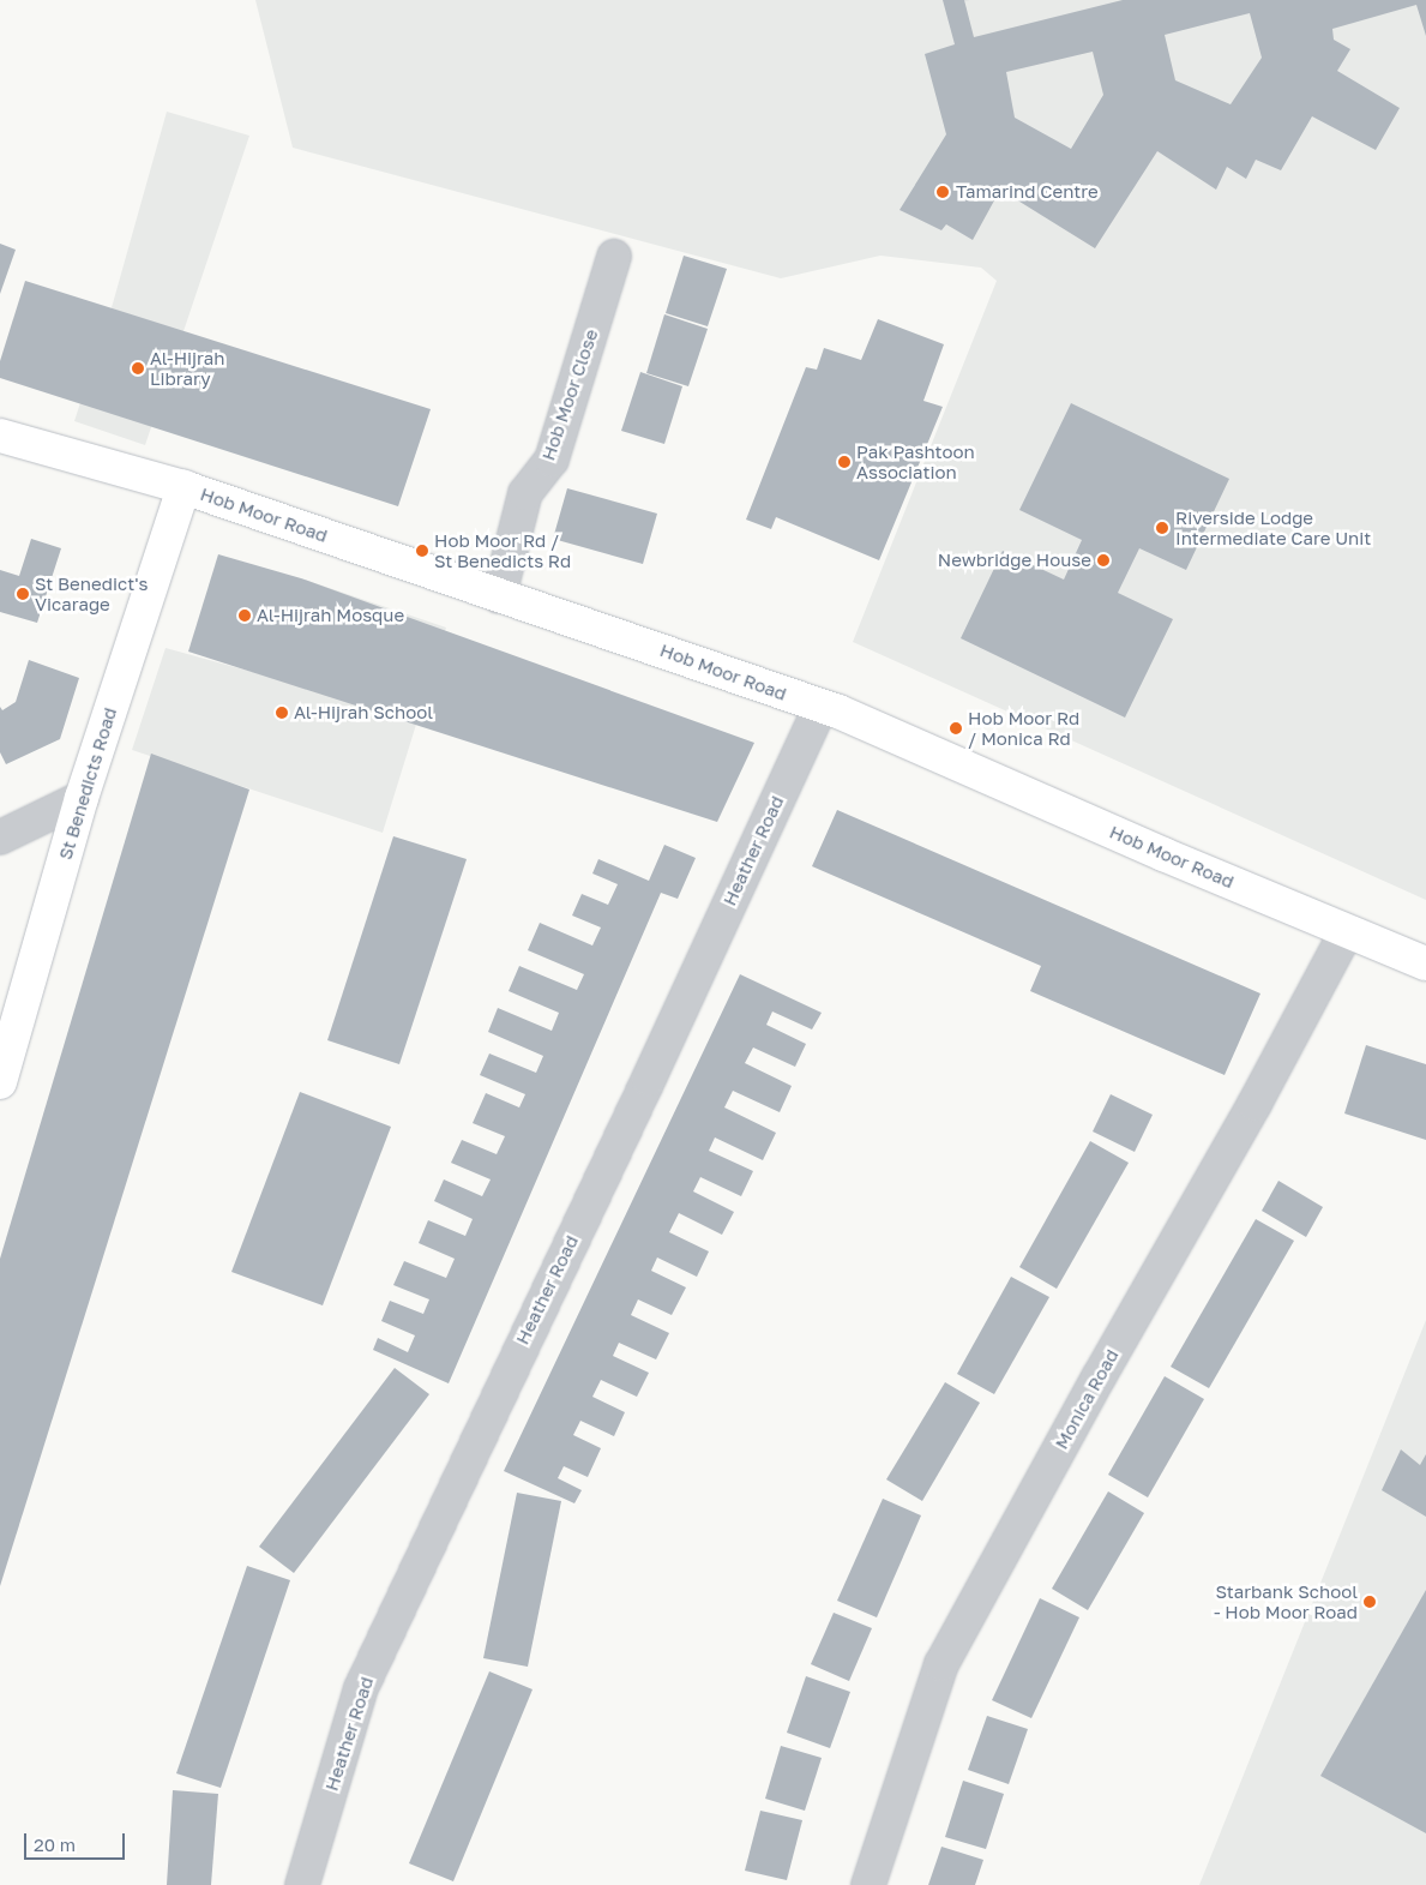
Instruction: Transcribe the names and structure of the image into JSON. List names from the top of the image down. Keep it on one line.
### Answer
{"streets":{"street":["Hob Moor Close","Hob Moor Road","St Benedicts Road","Heather Road","Monica Road"]},"crossings":[["Hob Moor Close","Hob Moor Road"],["Hob Moor Road","St Benedicts Road"],["Hob Moor Road","Heather Road"],["Hob Moor Road","Monica Road"]],"places":["Tamarind Centre","Al-Hijrah Library","Pak Pashtoon Association","Riverside Lodge Intermediate Care Unit","Hob Moor Rd / St Benedicts Rd","Newbridge House","St Benedict's Vicarage","Al-Hijrah Mosque","Al-Hijrah School","Hob Moor Rd / Monica Rd","Starbank School - Hob Moor Road"],"scale_bar":"20 m"}
